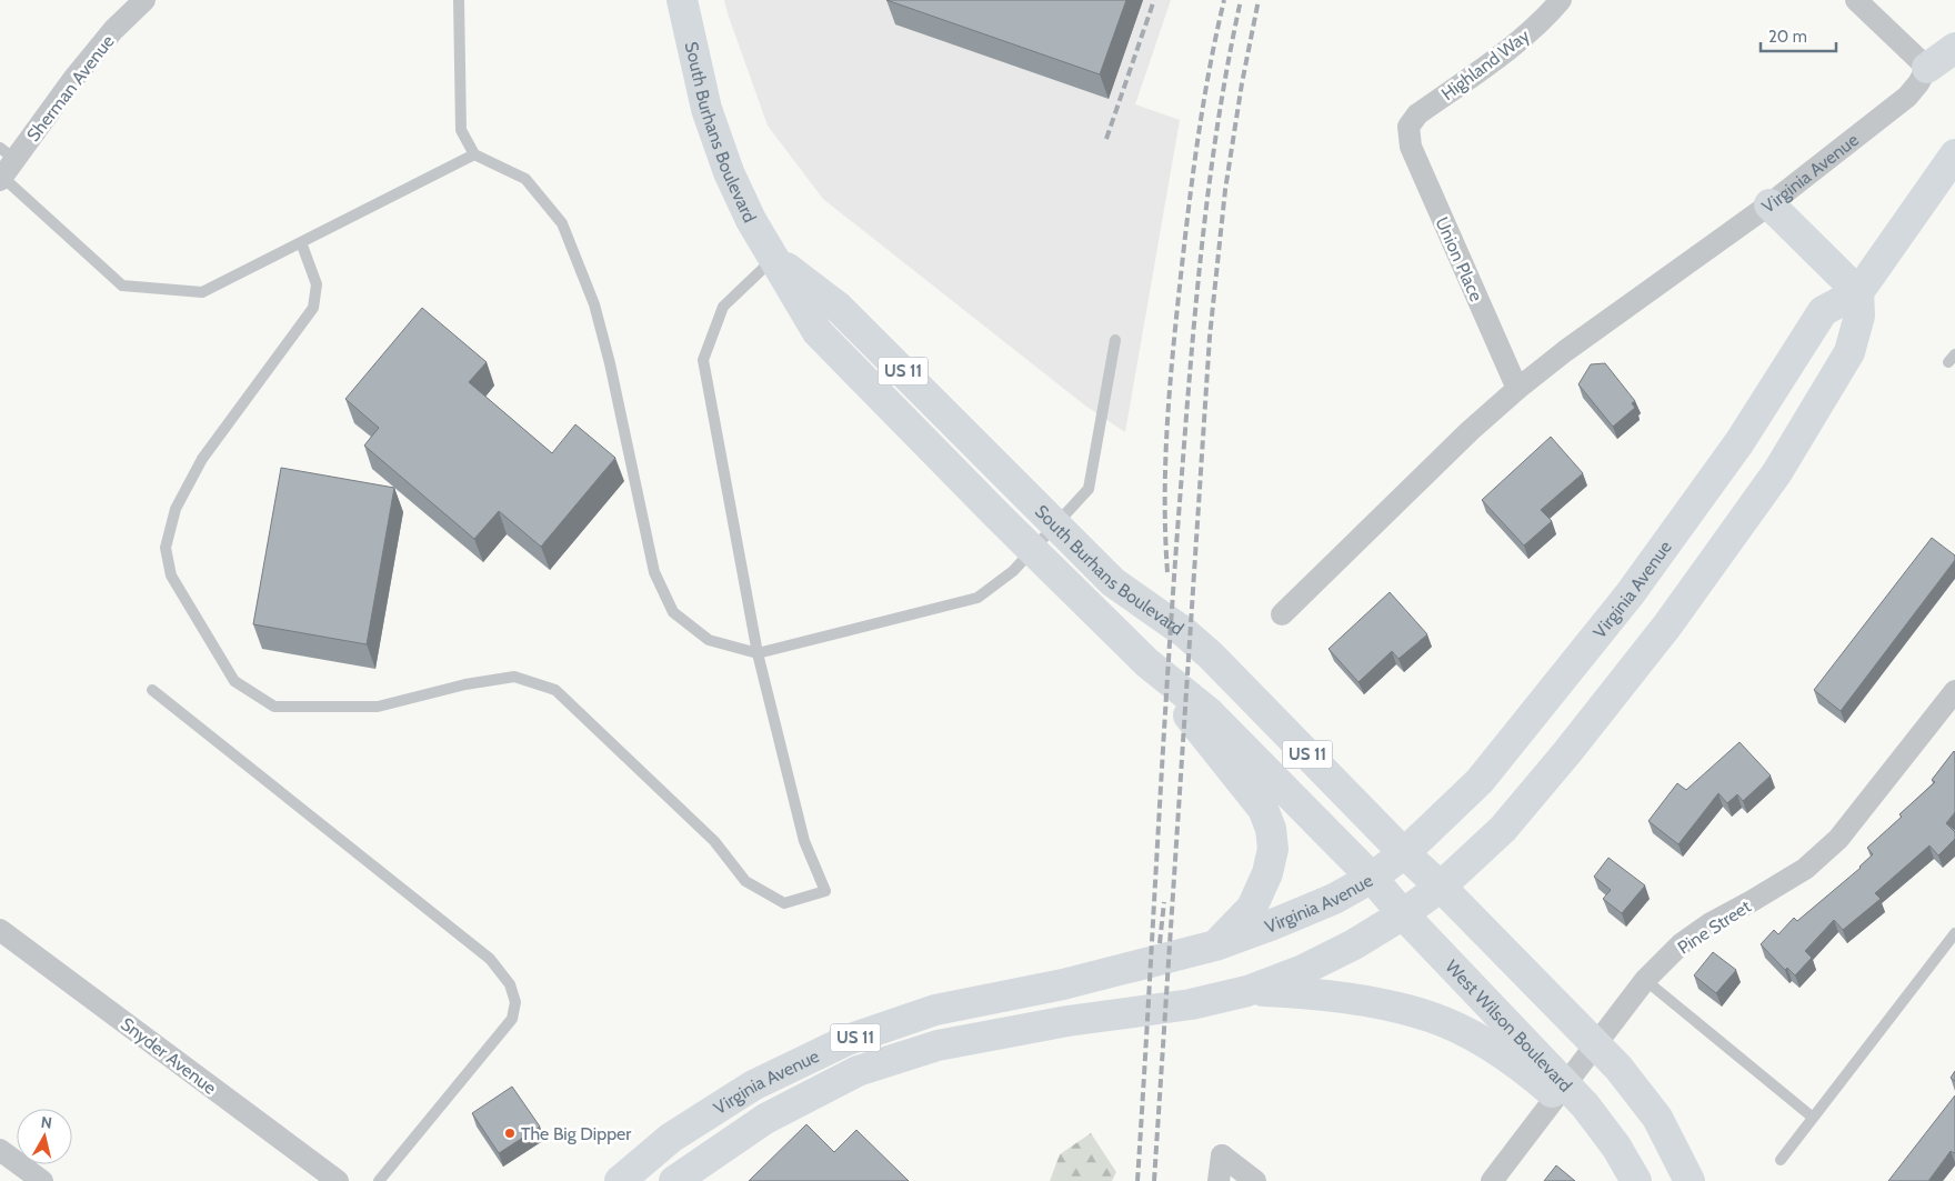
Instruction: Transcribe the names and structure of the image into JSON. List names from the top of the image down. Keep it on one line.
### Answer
{"streets":{"main road":["South Burhans Boulevard","Virginia Avenue","US 11","West Wilson Boulevard"],"street":["Highland Way","Sherman Avenue","Union Place","Pine Street","Snyder Avenue"]},"crossings":[["Highland Way","Union Place"],["South Burhans Boulevard","Virginia Avenue"],["South Burhans Boulevard","West Wilson Boulevard"],["Virginia Avenue","Union Place"],["Virginia Avenue","West Wilson Boulevard"]],"places":["The Big Dipper"],"scale_bar":"20 m","north":"top"}
